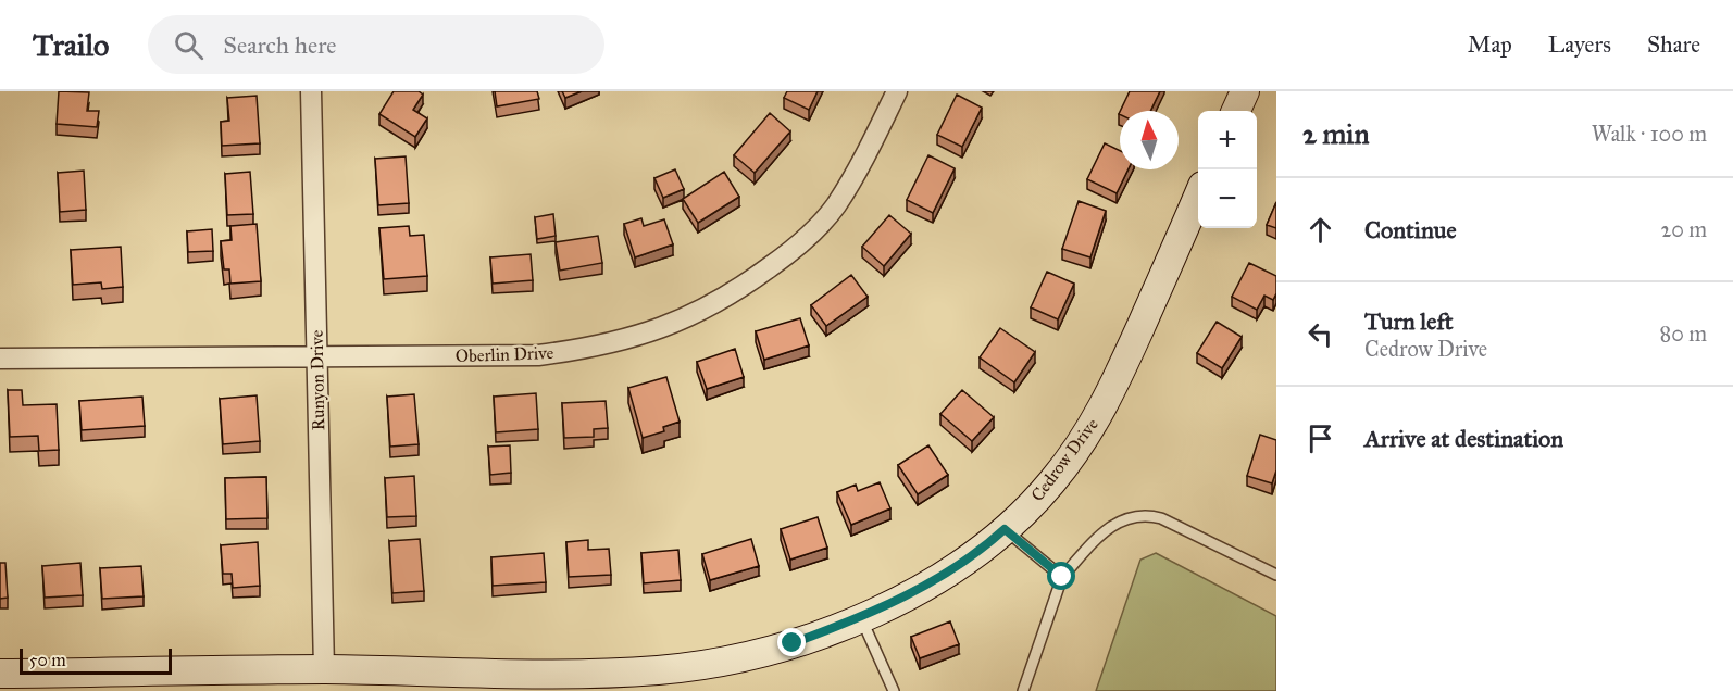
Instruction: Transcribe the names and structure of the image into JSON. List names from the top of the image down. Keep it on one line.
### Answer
{"streets":{"street":["Oberlin Drive","Runyon Drive","Cedrow Drive"]},"crossings":[["Oberlin Drive","Runyon Drive"],["Runyon Drive","Cedrow Drive"]],"scale_bar":"50 m","north":"top","page":{"header":"Trailo","search":"Search here","nav":["Map","Layers","Share"],"heading":["2 min","Walk · 100 m"],"map_buttons":["+","−"],"list":[["Continue","20 m"],["Turn left","Cedrow Drive","80 m"],"Arrive at destination"],"scale":"50 m"}}
